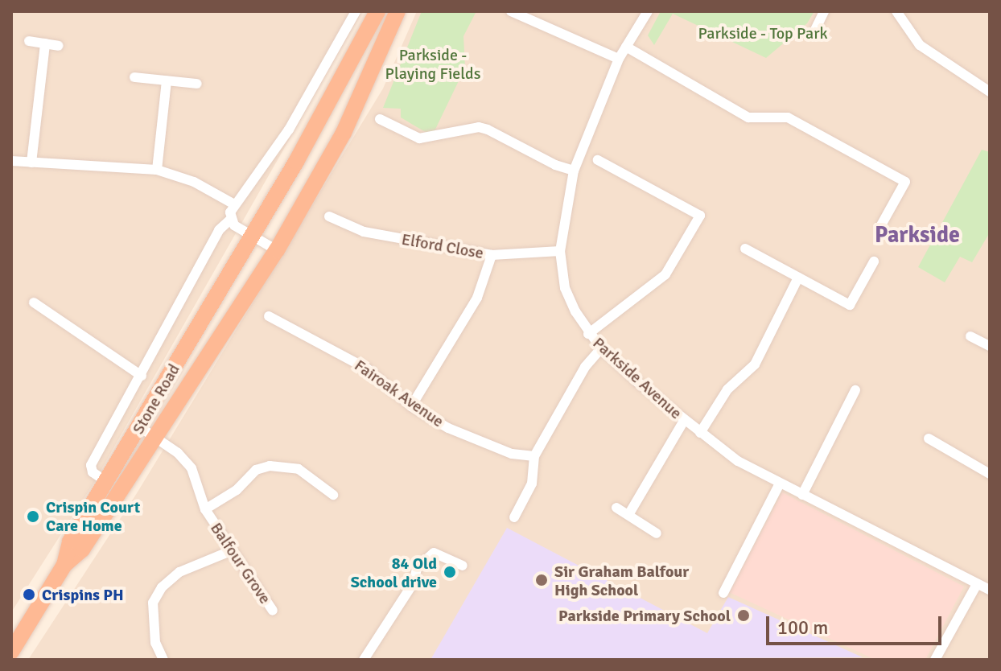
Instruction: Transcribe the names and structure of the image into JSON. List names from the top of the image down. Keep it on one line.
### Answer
{"streets":{"highway":["Stone Road"],"street":["Elford Close","Parkside Avenue","Fairoak Avenue","Balfour Grove"]},"crossings":[["Elford Close","Parkside Avenue"],["Stone Road","Balfour Grove"]],"districts":["Parkside"],"parks":["Parkside - Top Park","Parkside - Playing Fields"],"places":["Crispin Court Care Home","84 Old School drive","Sir Graham Balfour High School","Crispins PH","Parkside Primary School"],"scale_bar":"100 m"}
